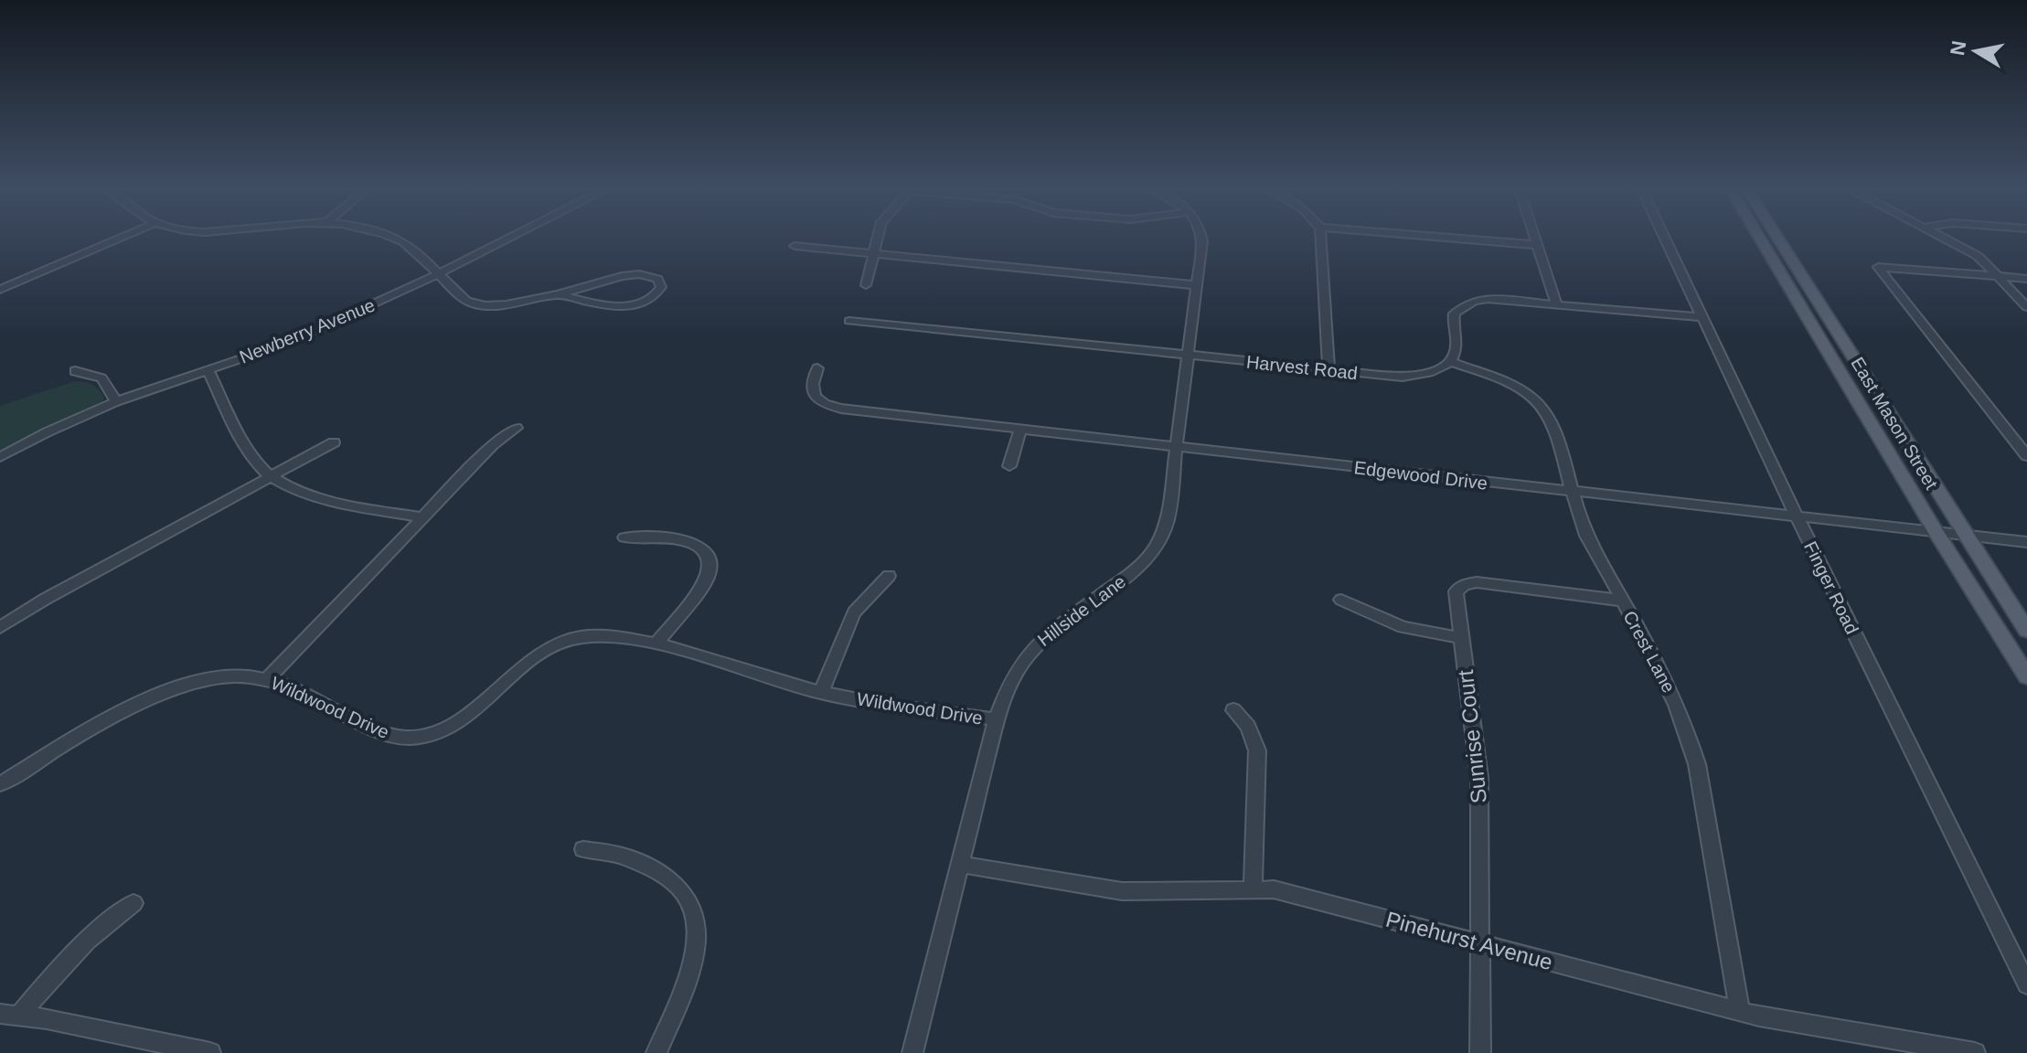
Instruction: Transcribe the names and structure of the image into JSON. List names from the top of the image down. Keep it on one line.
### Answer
{"streets":{"main road":["East Mason Street"],"street":["Newberry Avenue","Harvest Road","Edgewood Drive","Finger Road","Hillside Lane","Crest Lane","Wildwood Drive","Sunrise Court","Pinehurst Avenue"]},"crossings":[["Harvest Road","Hillside Lane"],["Harvest Road","Crest Lane"],["East Mason Street","Edgewood Drive"],["Edgewood Drive","Finger Road"],["Edgewood Drive","Hillside Lane"],["Edgewood Drive","Crest Lane"],["Hillside Lane","Wildwood Drive"],["Hillside Lane","Pinehurst Avenue"],["Crest Lane","Sunrise Court"],["Crest Lane","Pinehurst Avenue"],["Sunrise Court","Pinehurst Avenue"]],"north":"left"}
